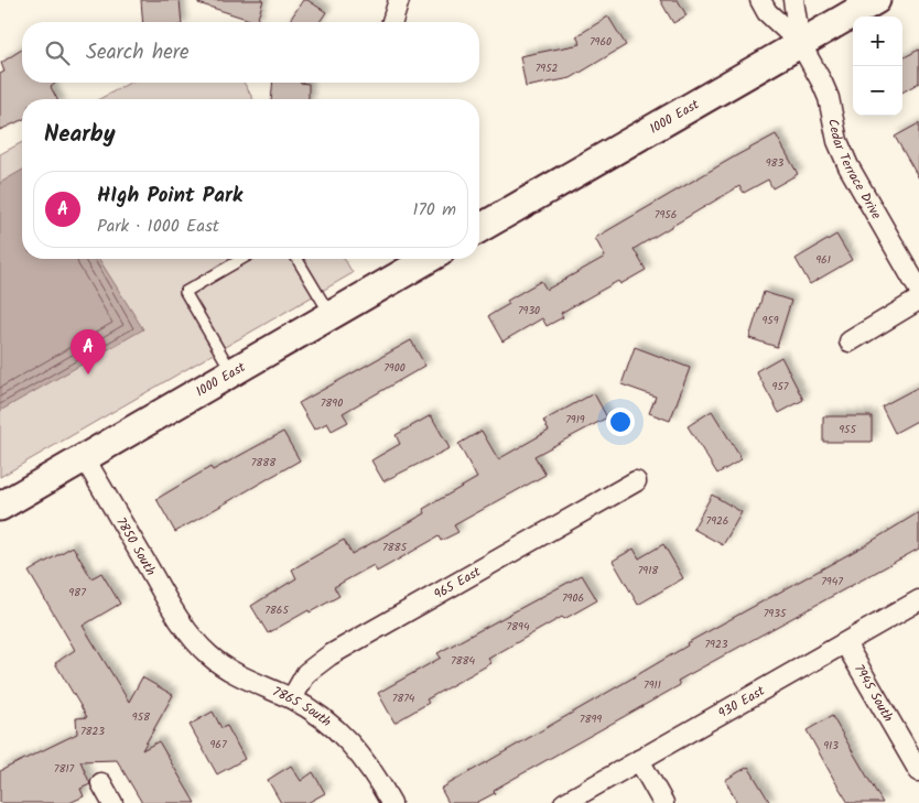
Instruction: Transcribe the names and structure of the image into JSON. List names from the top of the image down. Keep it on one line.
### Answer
{"streets":{"street":["1000 East","Cedar Terrace Drive","7850 South","965 East","7945 South","930 East","7865 South"]},"crossings":[["1000 East","Cedar Terrace Drive"],["1000 East","7850 South"],["7850 South","7865 South"],["965 East","7865 South"],["7945 South","930 East"]],"house_numbers":["7960","7952","983","7956","961","7930","959","7900","957","7890","7919","955","7888","7926","7885","7918","7947","987","7906","7865","7935","7894","7923","7884","7911","7874","958","7899","7823","967","913","7817"],"page":{"map_buttons":["+","−"],"search":"Search here","heading":"Nearby","list":[{"mark":"A","name":"HIgh Point Park","note":"Park · 1000 East","value":"170 m"}],"pins":"A"}}
